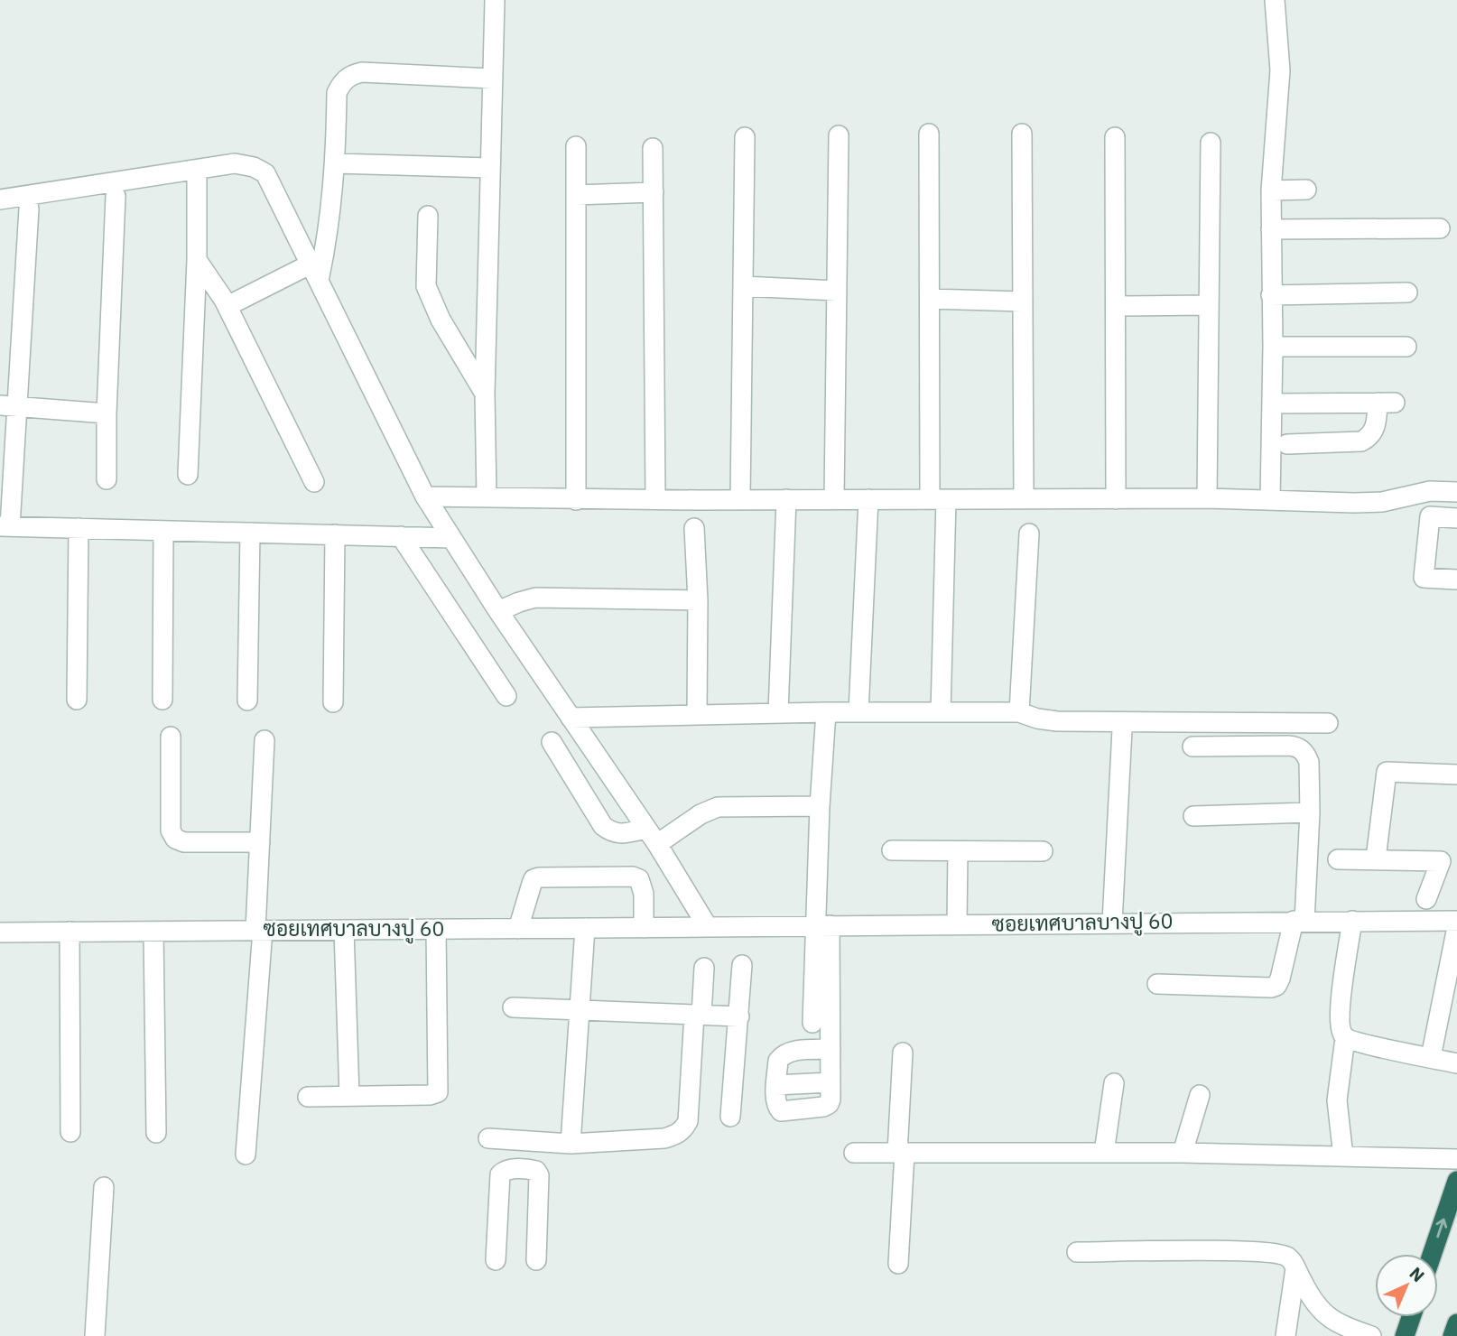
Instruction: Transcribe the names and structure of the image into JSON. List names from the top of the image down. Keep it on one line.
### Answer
{"streets":{"street":["ซอยเทศบาลบางปู 60"]},"north":"top right"}
